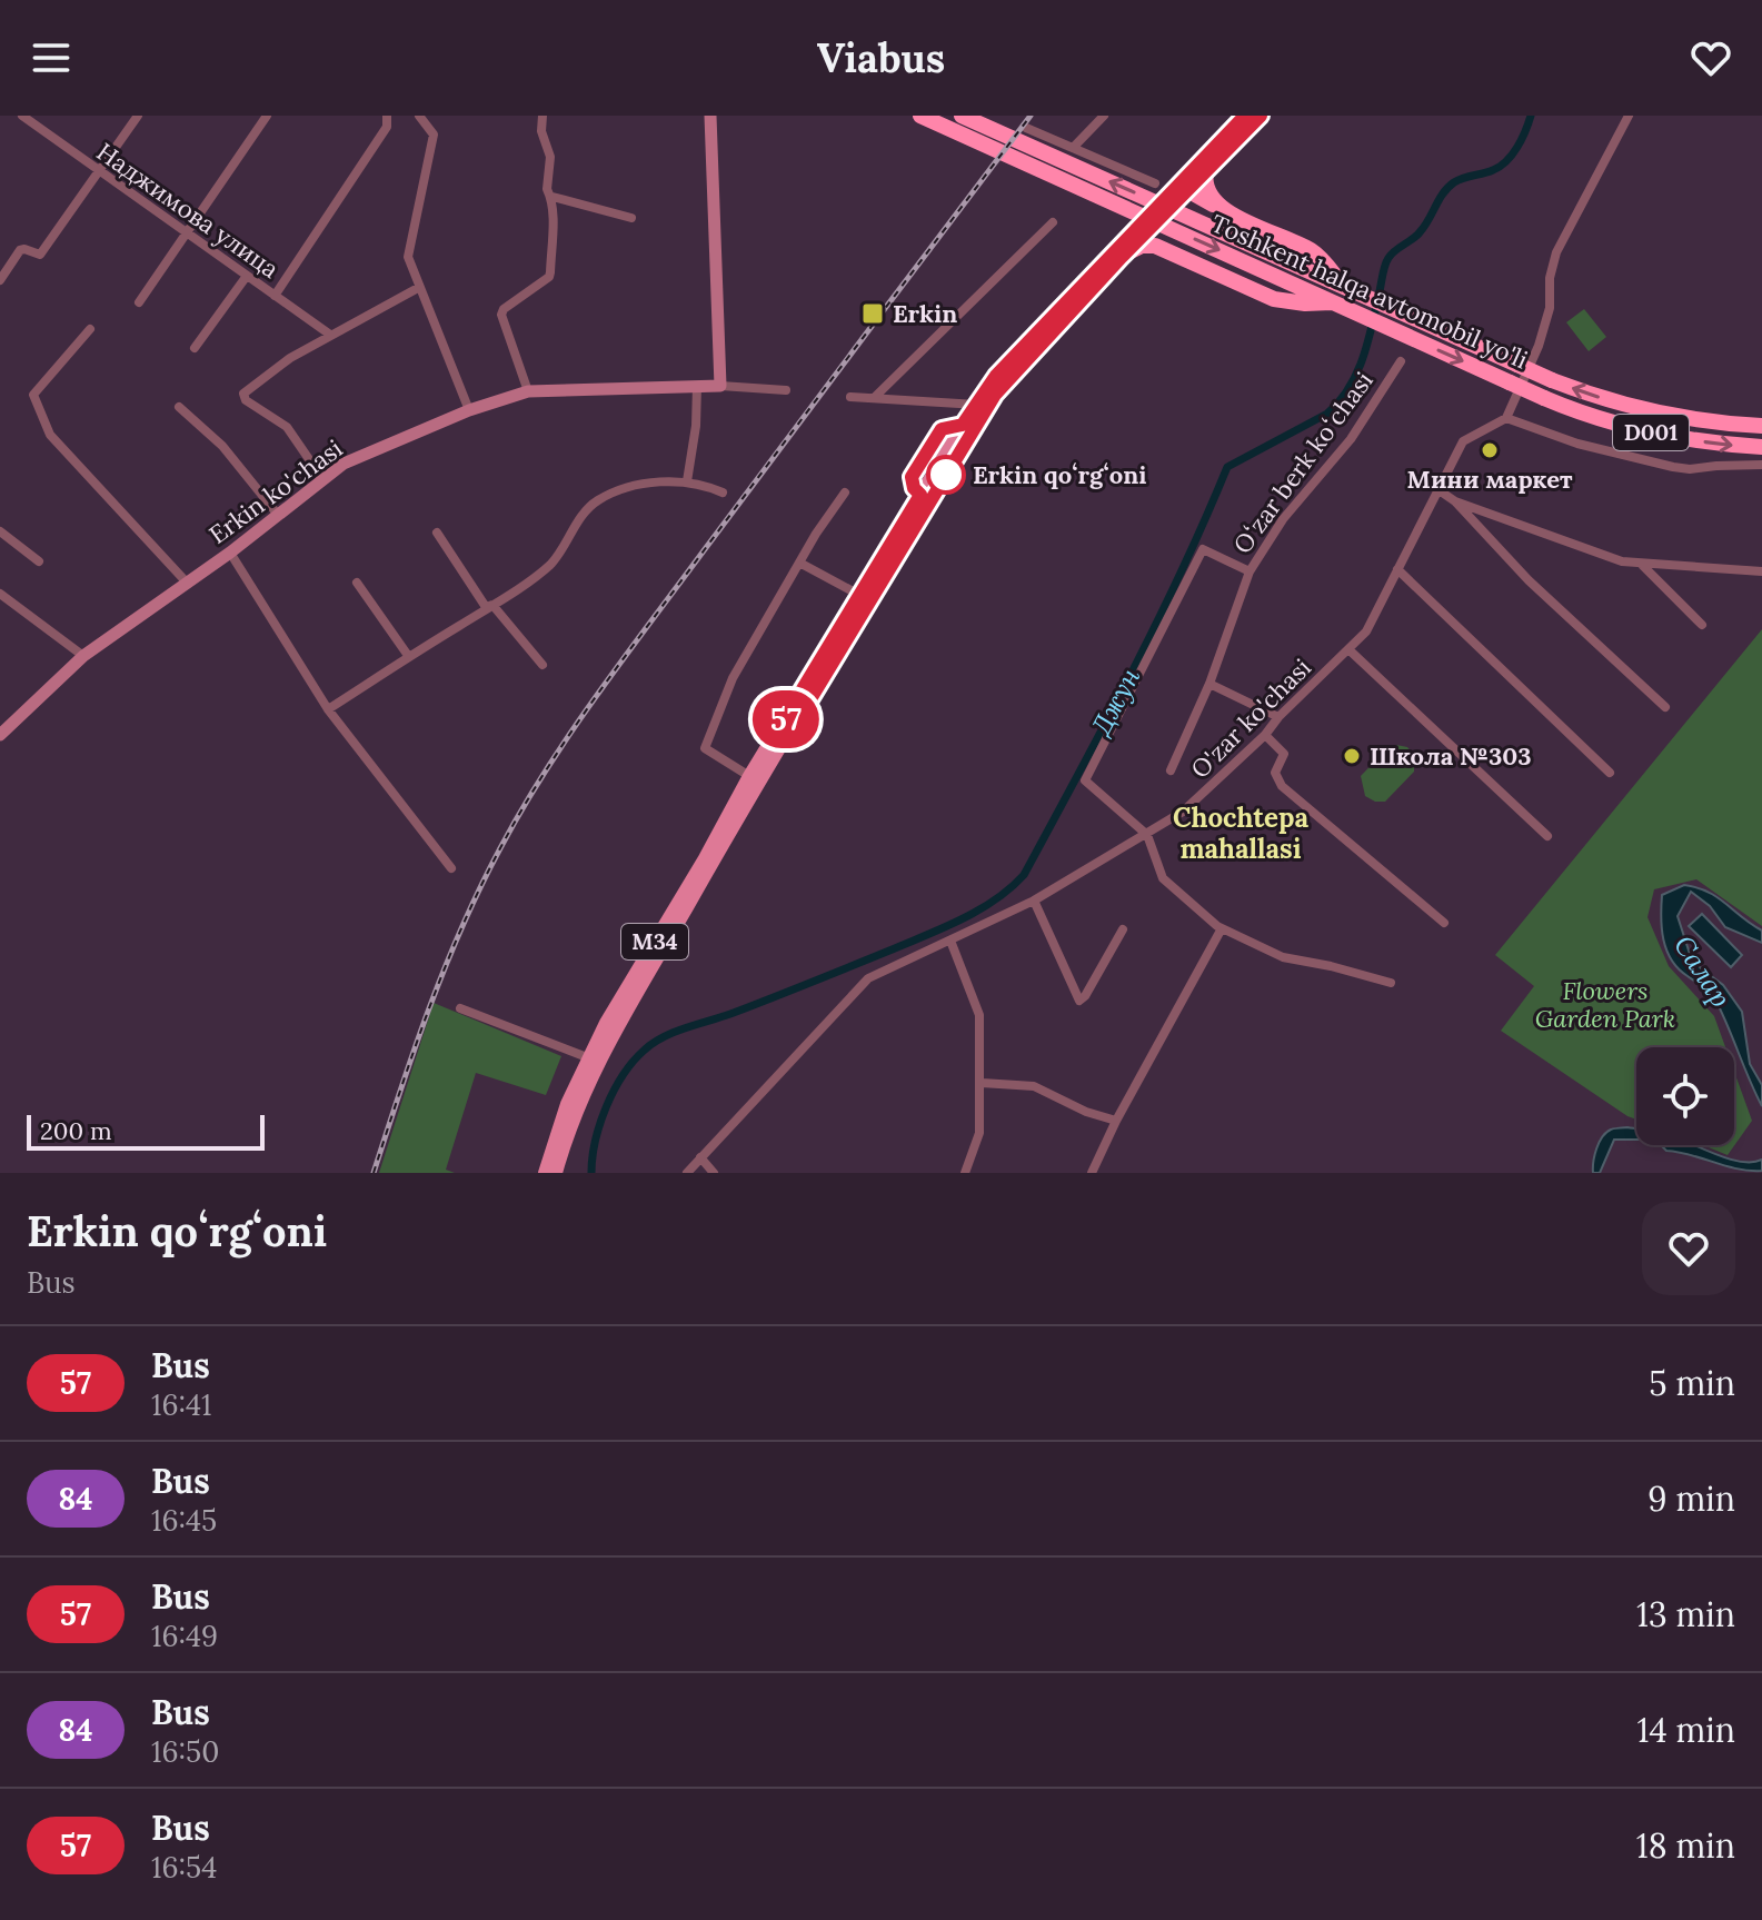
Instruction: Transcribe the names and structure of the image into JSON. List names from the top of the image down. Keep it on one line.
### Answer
{"streets":{"highway":["Toshkent halqa avtomobil yo'li","D001"],"main road":["Erkin ko'chasi","M34"],"street":["Наджимова улица","Oʻzar berk koʻchasi","O'zar ko'chasi"]},"crossings":[["Oʻzar berk koʻchasi","O'zar ko'chasi"]],"districts":["Chochtepa mahallasi"],"water":["Джун","Салар"],"parks":["Flowers Garden Park"],"places":{"transit":["Erkin"],"other":["Мини маркет","Erkin qoʻrgʻoni","Школа №303"]},"lines":["bus line 57"],"scale_bar":"200 m","page":{"header":"Viabus","on_map":"57","scale":"200 m","heading":["Erkin qoʻrgʻoni","Bus"],"list":[{"mark":"57","name":"Bus","note":"16:41","value":"5 min"},{"mark":"84","name":"Bus","note":"16:45","value":"9 min"},{"mark":"57","name":"Bus","note":"16:49","value":"13 min"},{"mark":"84","name":"Bus","note":"16:50","value":"14 min"},{"mark":"57","name":"Bus","note":"16:54","value":"18 min"}]}}
